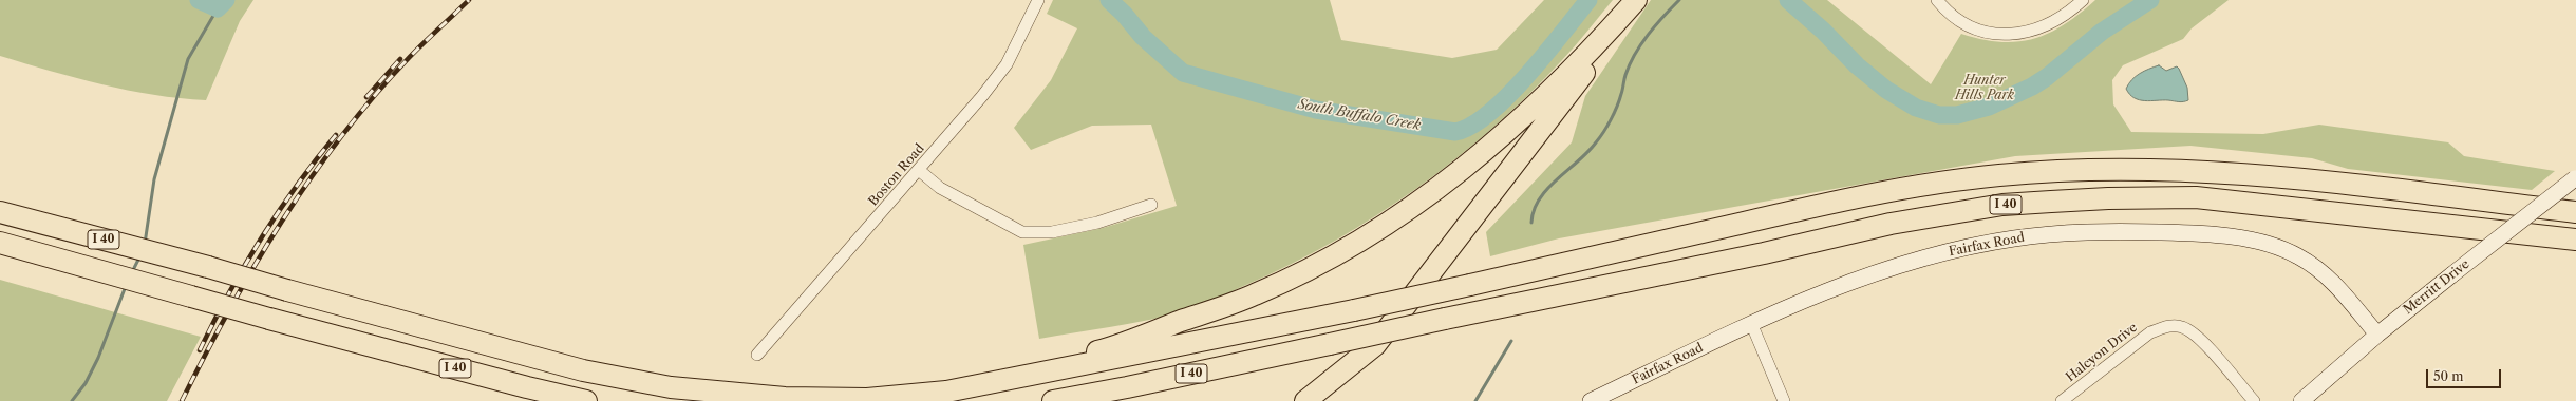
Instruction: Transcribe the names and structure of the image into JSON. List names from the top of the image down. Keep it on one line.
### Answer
{"streets":{"highway":["I 40"],"street":["Boston Road","Fairfax Road","Merritt Drive","Halcyon Drive"]},"crossings":[["Fairfax Road","Merritt Drive"]],"water":["South Buffalo Creek"],"parks":["Hunter Hills Park"],"scale_bar":"50 m"}
